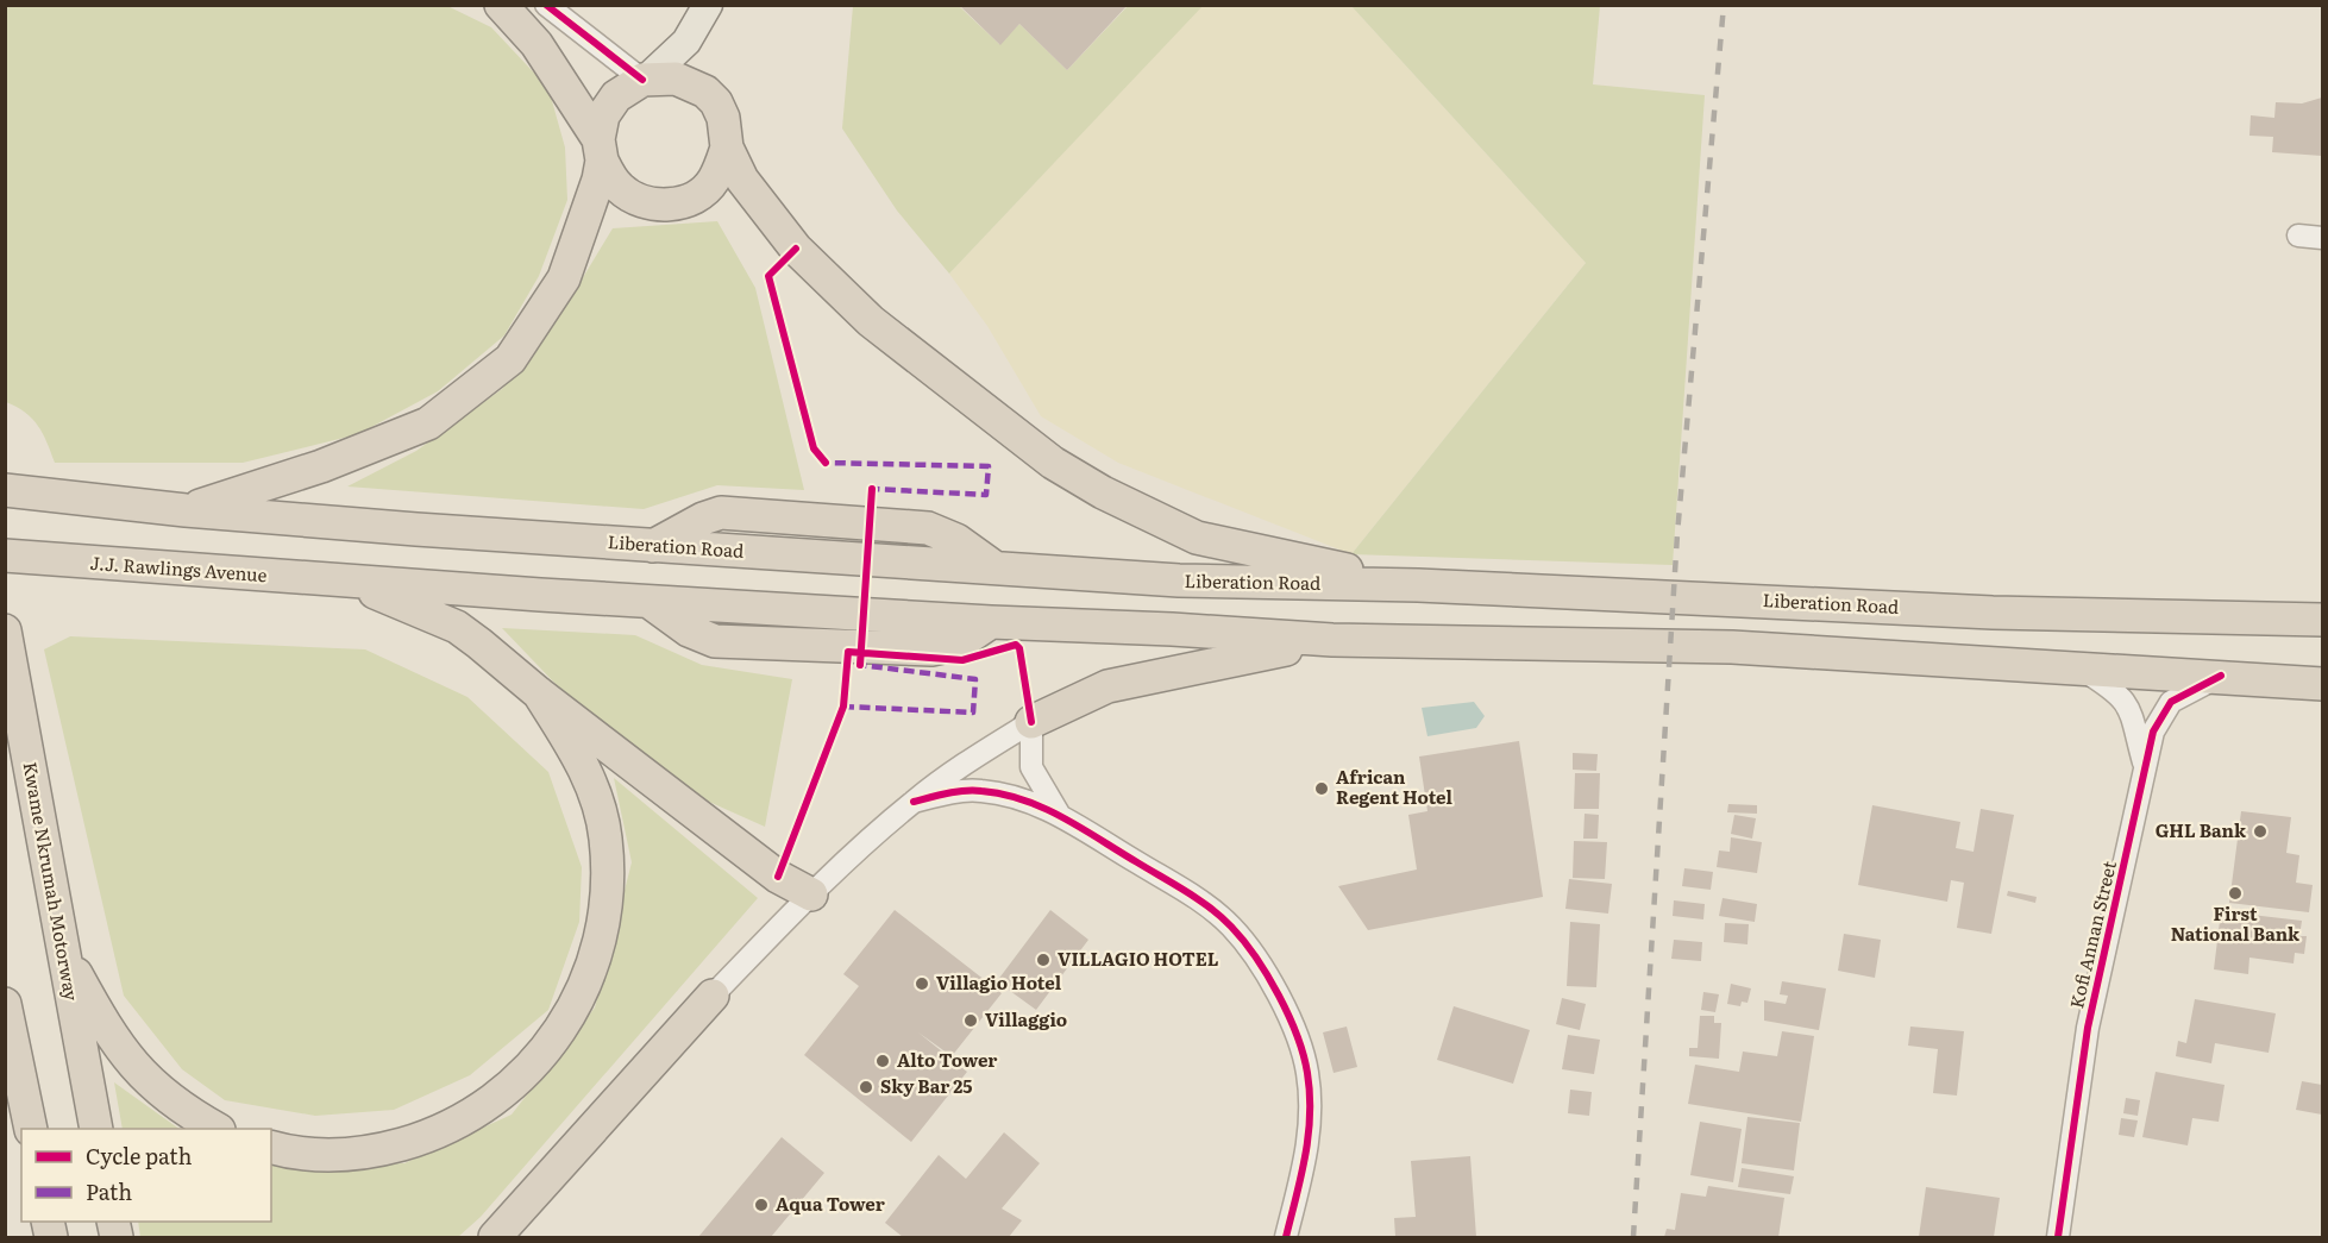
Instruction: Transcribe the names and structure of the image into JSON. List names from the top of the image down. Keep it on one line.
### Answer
{"streets":{"highway":["Liberation Road","J.J. Rawlings Avenue","Kwame Nkrumah Motorway"],"street":["Kofi Annan Street"]},"places":["African Regent Hotel","GHL Bank","First National Bank","VILLAGIO HOTEL","Villagio Hotel","Villaggio","Alto Tower","Sky Bar 25","Aqua Tower"],"legend":["Cycle path","Path"]}
